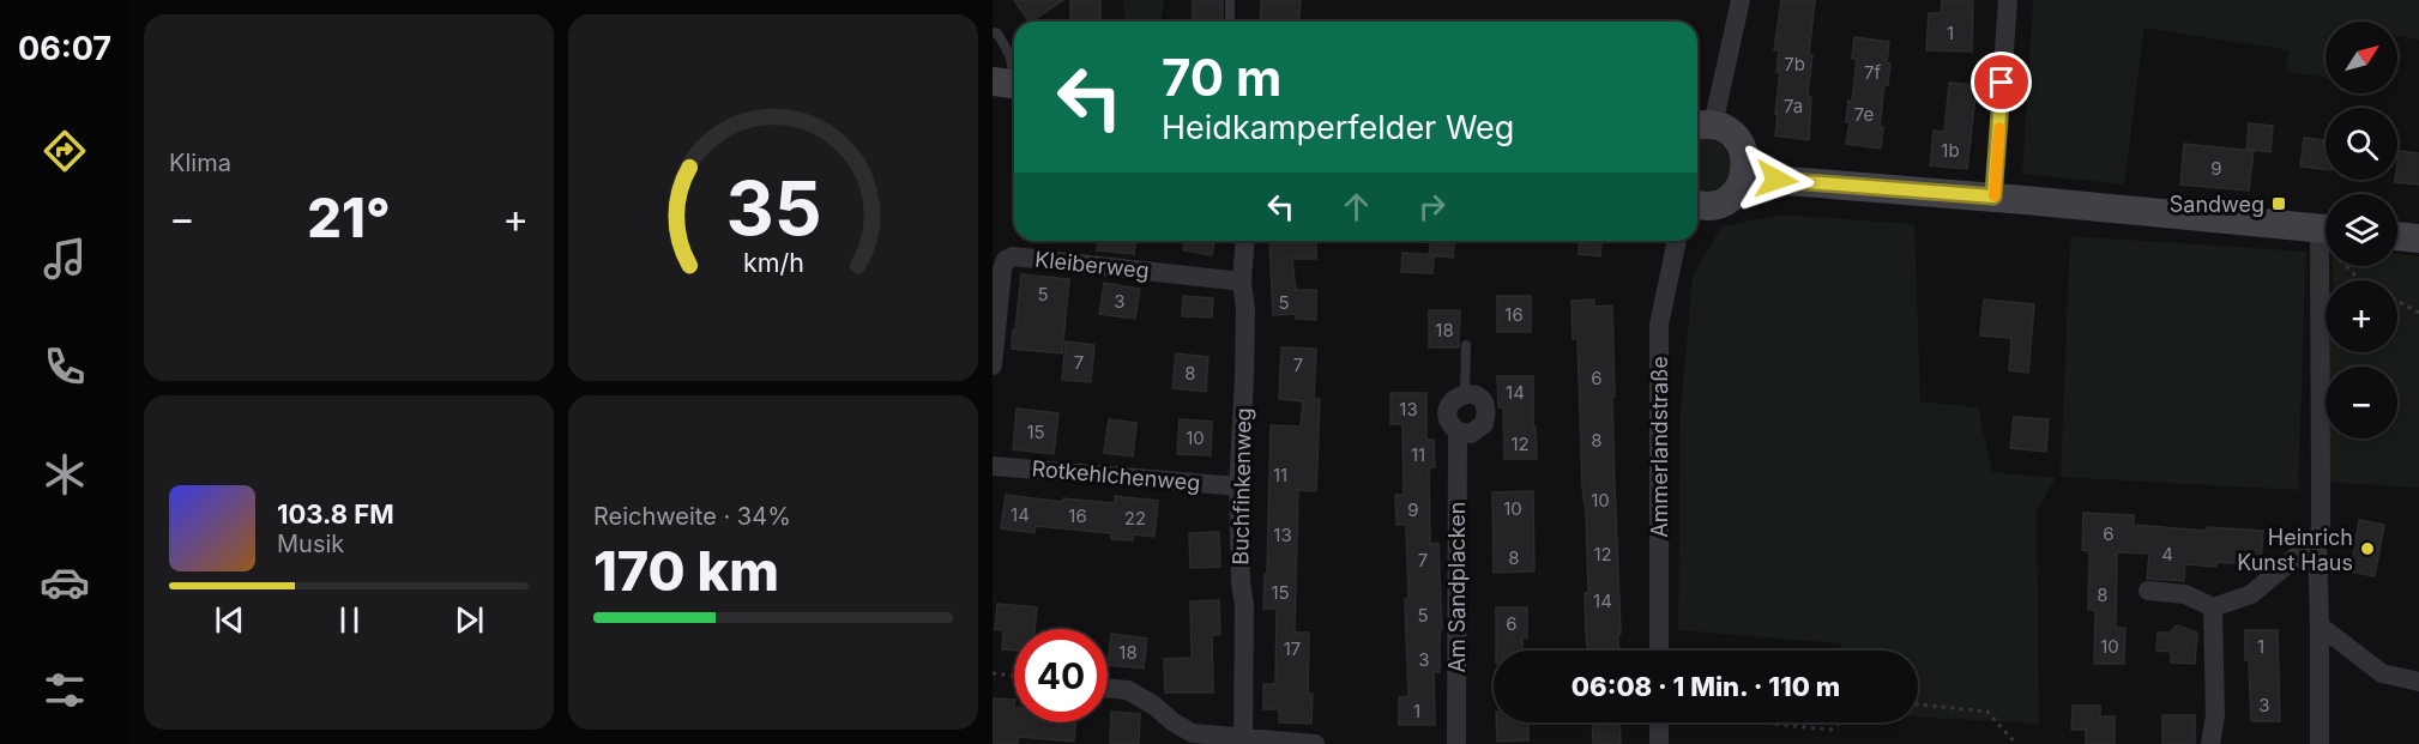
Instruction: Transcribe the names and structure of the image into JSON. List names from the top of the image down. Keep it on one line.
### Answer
{"streets":{"street":["Kleiberweg","Ammerlandstraße","Rotkehlchenweg","Buchfinkenweg","Am Sandplacken"]},"crossings":[["Kleiberweg","Buchfinkenweg"],["Rotkehlchenweg","Buchfinkenweg"]],"places":{"transit":["Sandweg"],"other":["Heinrich Kunst Haus"]},"house_numbers":["1","7b","7f","7a","7e","1b","9","5","3","5","16","18","7","7","8","6","14","13","15","10","8","12","11","11","10","10","9","14","16","22","6","13","12","4","8","7","15","8","14","5","6","10","1","17","18","3","3","1"],"north":"top right","page":{"tabs":"06:07","tile":["Klima",["Reichweite · 34%","170 km"]],"map_buttons":["+","−"],"turn":["70 m","Heidkamperfelder Weg"],"heat":["−","21°","+"],"song":["103.8 FM","Musik"],"limit":"40","trip":"06:08 · 1 Min. · 110 m","gauge":["35","km/h"]}}
